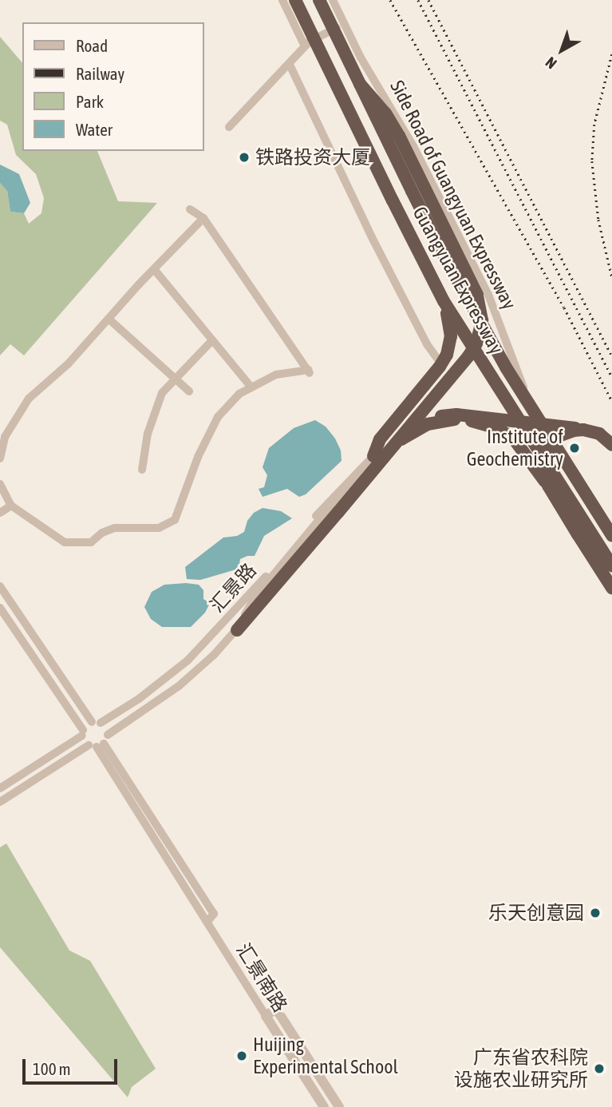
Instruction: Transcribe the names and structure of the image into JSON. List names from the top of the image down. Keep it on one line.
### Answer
{"streets":{"highway":["Guangyuan Expressway"],"street":["Side Road of Guangyuan Expressway","汇景路","汇景南路"]},"crossings":[["Side Road of Guangyuan Expressway","Guangyuan Expressway"],["汇景路","汇景南路"]],"places":["铁路投资大厦","Institute of Geochemistry","乐天创意园","Huijing Experimental School","广东省农科院 设施农业研究所"],"legend":["Road","Railway","Park","Water"],"scale_bar":"100 m","north":"bottom left"}
